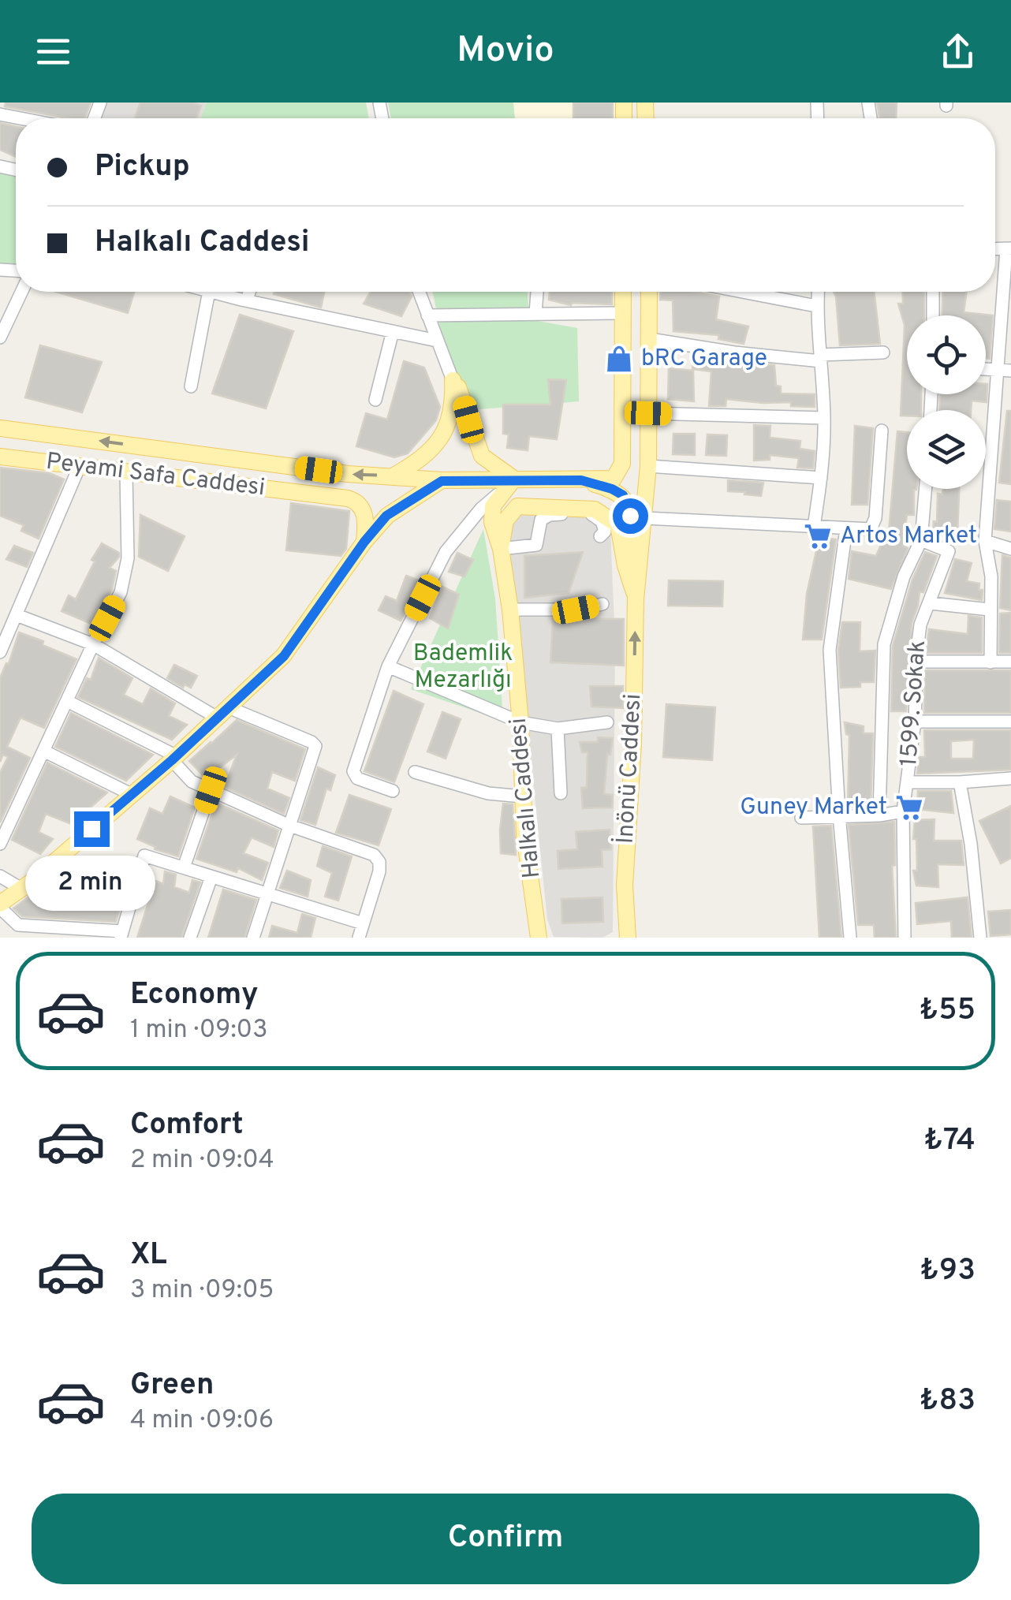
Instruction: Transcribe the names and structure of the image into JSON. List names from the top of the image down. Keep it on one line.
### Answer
{"streets":{"main road":["Peyami Safa Caddesi","İnönü Caddesi","Halkalı Caddesi"],"street":["1599. Sokak"]},"crossings":[["Peyami Safa Caddesi","Halkalı Caddesi"],["İnönü Caddesi","Halkalı Caddesi"]],"parks":["Bademlik Mezarlığı"],"places":{"shop":["bRC Garage"],"supermarket":["Artos Market","Guney Market"]},"page":{"header":"Movio","banner":["Pickup","Halkalı Caddesi"],"bubble":"2 min","list":[{"name":"Economy","note":"1 min · 09:03","value":"₺55"},{"name":"Comfort","note":"2 min · 09:04","value":"₺74"},{"name":"XL","note":"3 min · 09:05","value":"₺93"},{"name":"Green","note":"4 min · 09:06","value":"₺83"}],"buttons":"Confirm"}}
